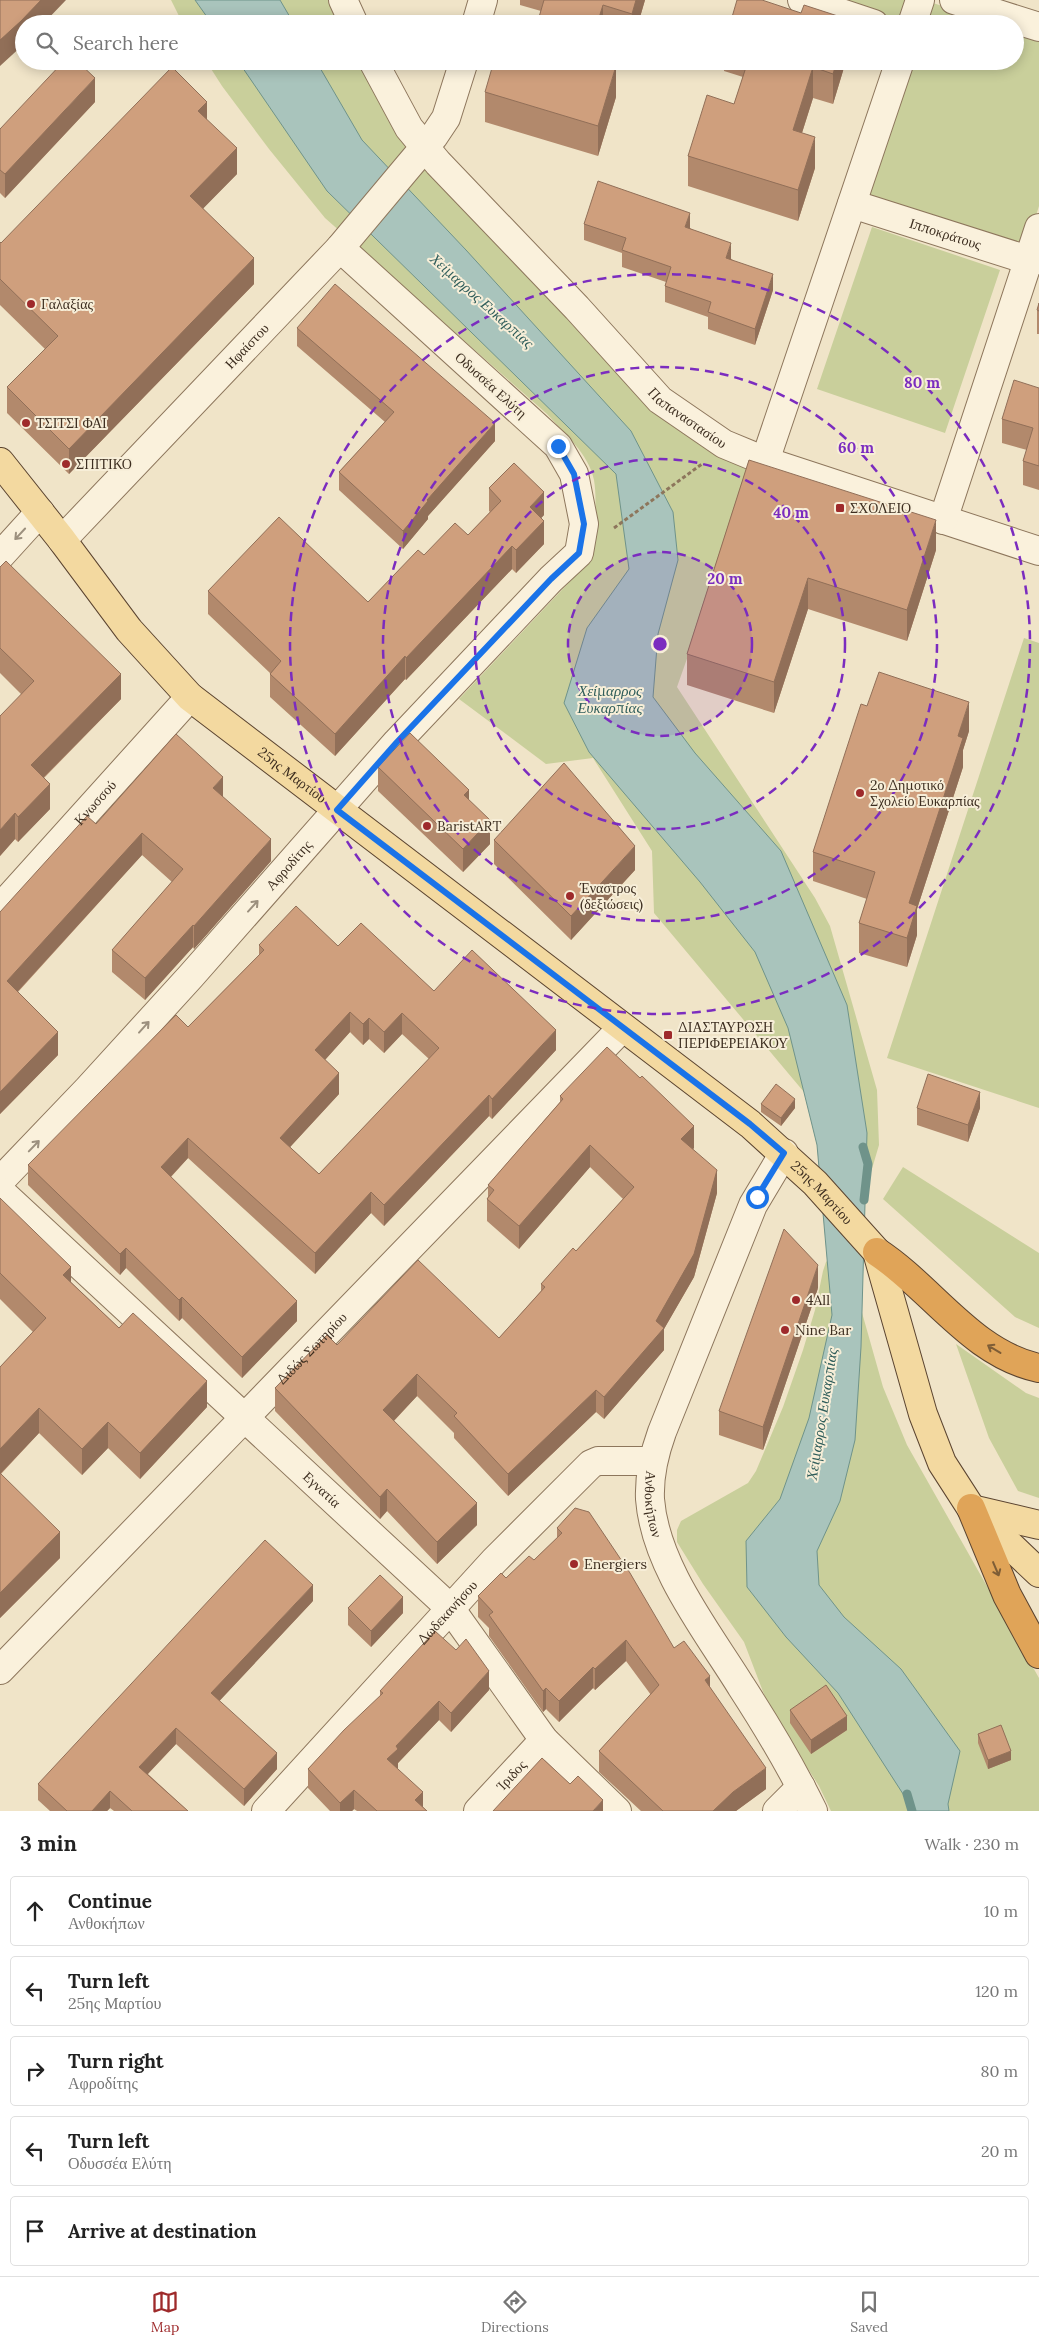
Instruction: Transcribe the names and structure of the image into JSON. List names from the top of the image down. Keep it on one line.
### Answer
{"streets":{"main road":["25ης Μαρτίου"],"street":["Ιπποκράτους","Ηφαίστου","Οδυσσέα Ελύτη","Παπαναστασίου","Κνωσσού","Αφροδίτης","Διδώς Σωτηρίου","Εγνατία","Ανθοκήπων","Δωδεκανήσου","Ίριδος"]},"crossings":[["Ηφαίστου","Οδυσσέα Ελύτη"],["Ηφαίστου","Παπαναστασίου"],["Ηφαίστου","25ης Μαρτίου"],["Οδυσσέα Ελύτη","Αφροδίτης"],["25ης Μαρτίου","Κνωσσού"],["25ης Μαρτίου","Αφροδίτης"],["25ης Μαρτίου","Διδώς Σωτηρίου"],["25ης Μαρτίου","Ανθοκήπων"],["Διδώς Σωτηρίου","Εγνατία"],["Εγνατία","Δωδεκανήσου"],["Εγνατία","Ίριδος"],["Ανθοκήπων","Δωδεκανήσου"]],"one_way":["Αφροδίτης"],"water":["Χείμαρρος Ευκαρπίας"],"places":{"other":["Γαλαξίας","ΤΣΙΤΣΙ ΦΑΙ","ΣΠΙΤΙΚΟ","2ο Δημοτικό Σχολείο Ευκαρπίας","BaristART","Έναστρος (δεξιώσεις)","4All","Nine Bar","Energiers"],"transit":["ΣΧΟΛΕΙΟ","ΔΙΑΣΤΑΥΡΩΣΗ ΠΕΡΙΦΕΡΕΙΑΚΟΥ"]},"page":{"search":"Search here","heading":["3 min","Walk · 230 m"],"list":[["Continue","Ανθοκήπων","10 m"],["Turn left","25ης Μαρτίου","120 m"],["Turn right","Αφροδίτης","80 m"],["Turn left","Οδυσσέα Ελύτη","20 m"],"Arrive at destination"],"nav":["Map","Directions","Saved"]},"rings":["80 m","60 m","40 m","20 m"]}
